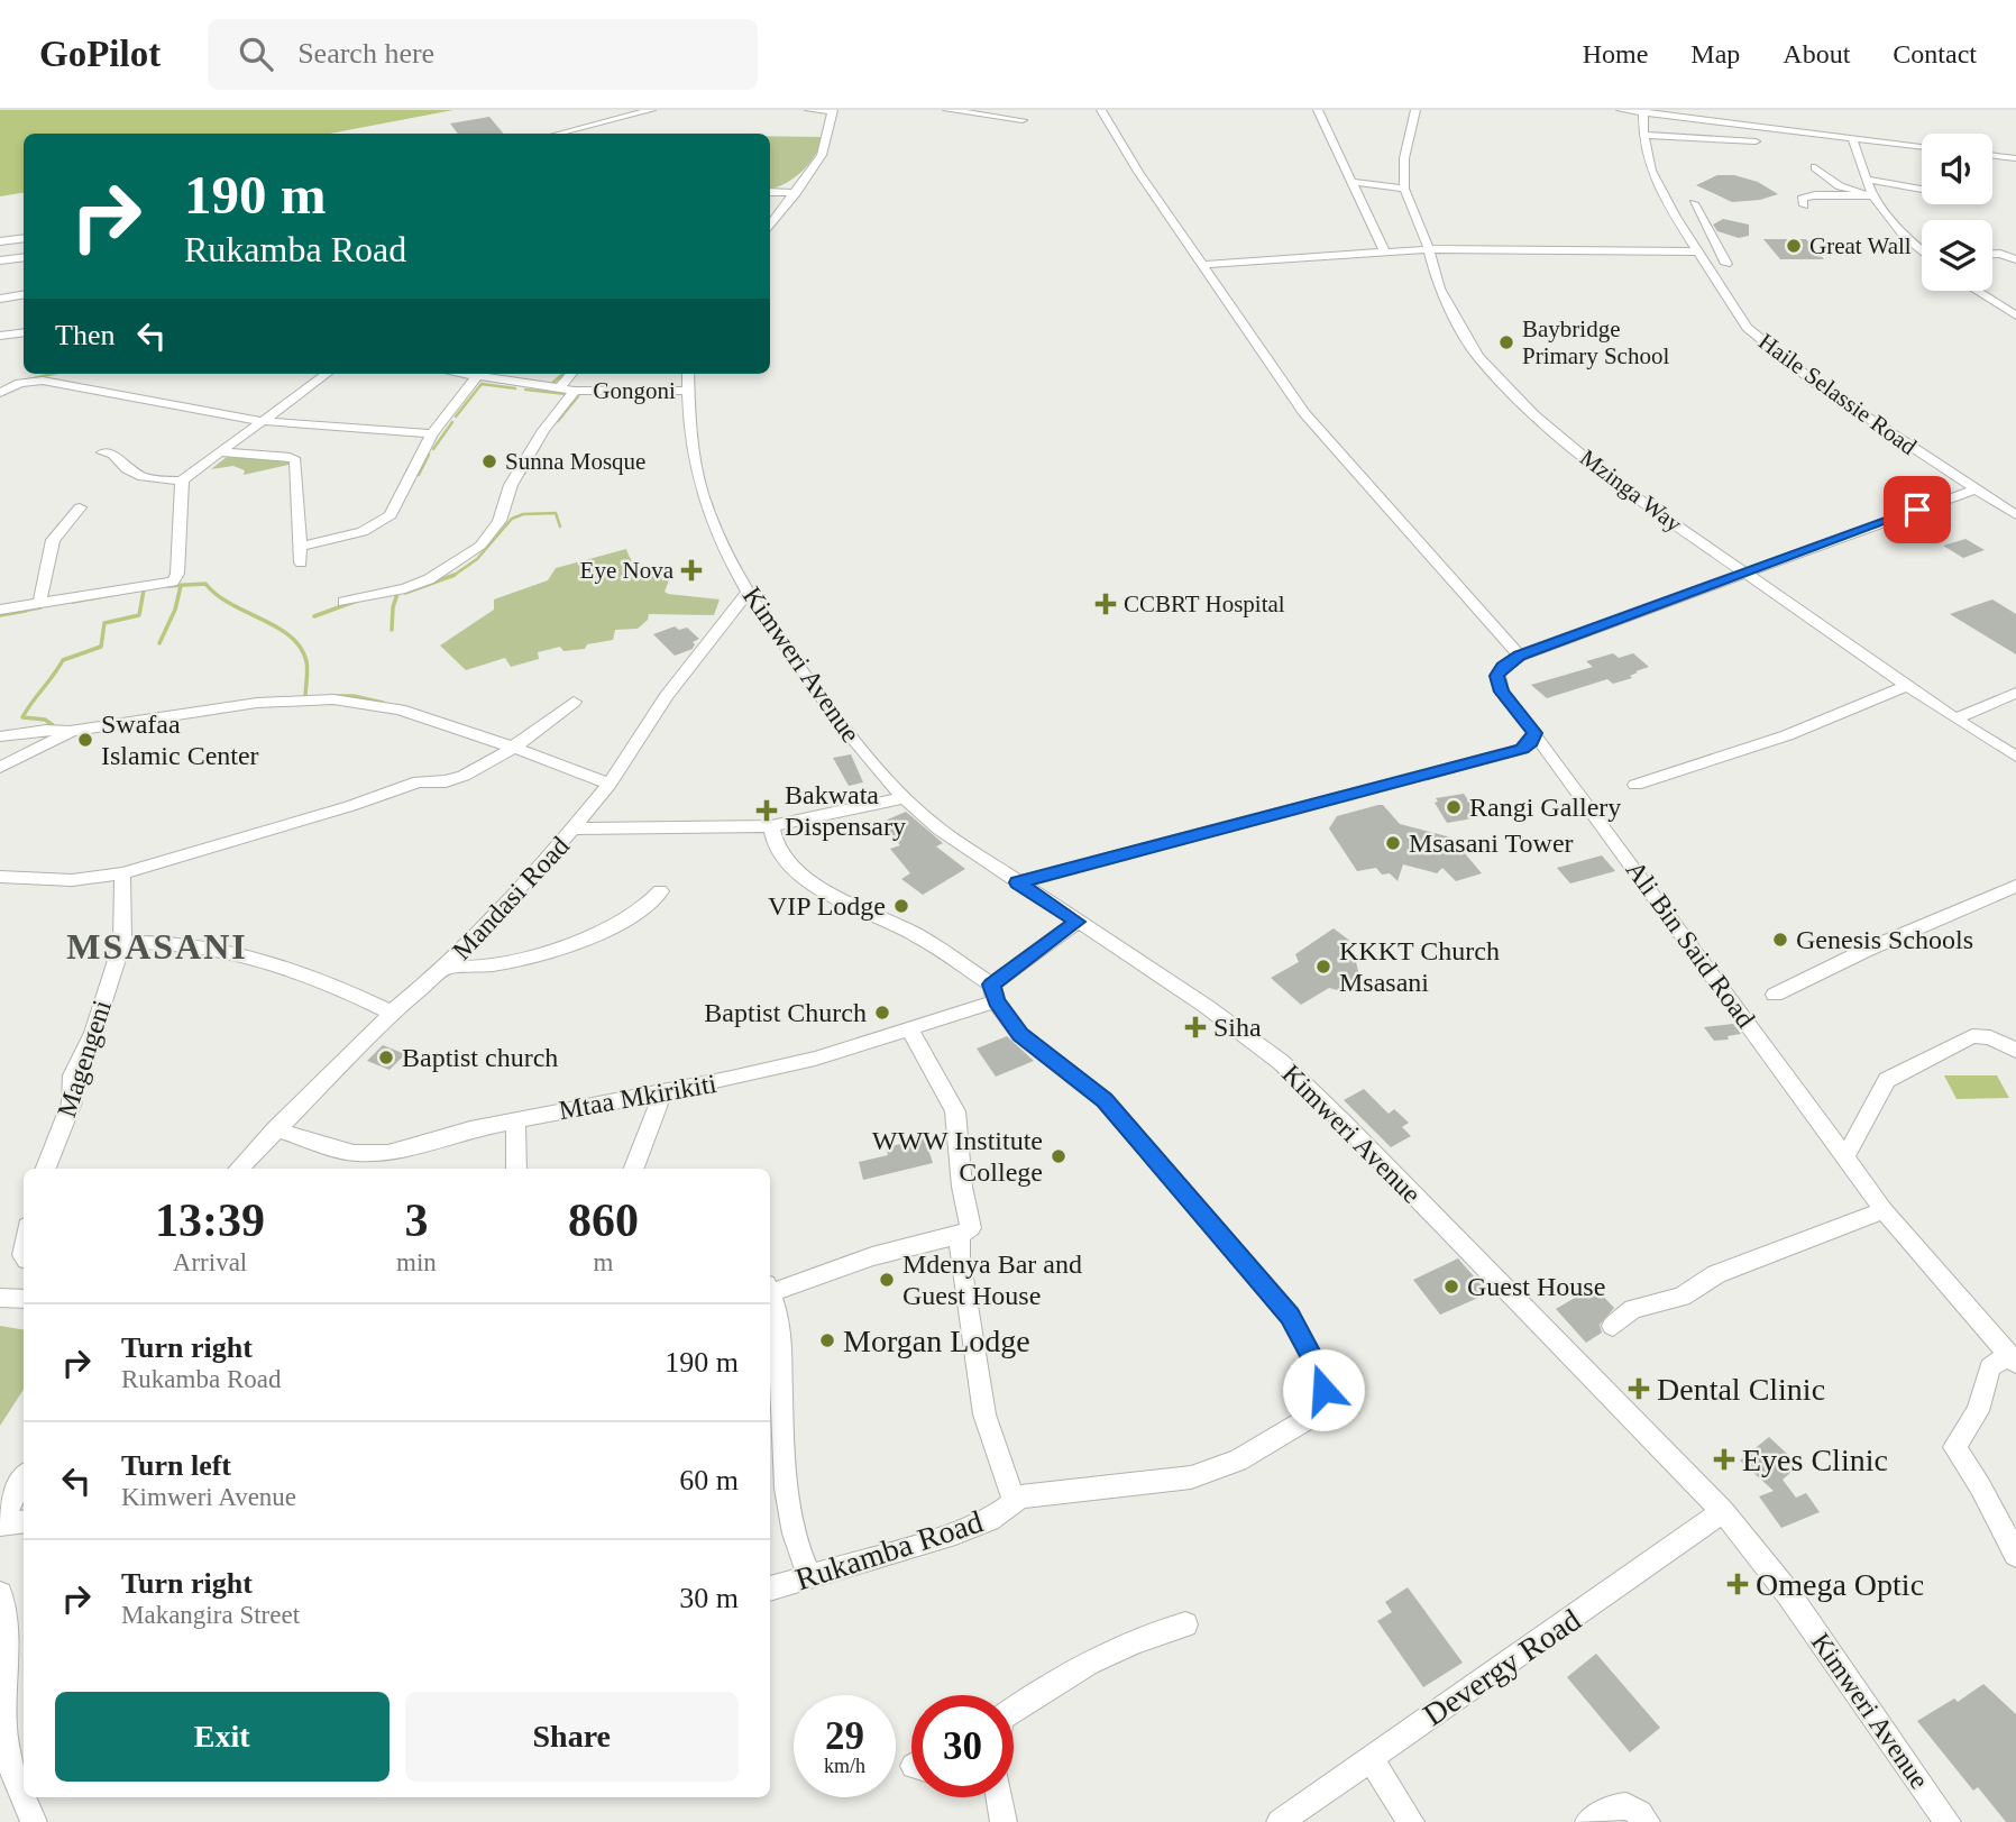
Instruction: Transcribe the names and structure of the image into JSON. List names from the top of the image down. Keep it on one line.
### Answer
{"streets":{"street":["Gongoni","Haile Selassie Road","Mzinga Way","Kimweri Avenue","Mandasi Road","Ali Bin Said Road","Magengeni","Mtaa Mkirikiti","Rukamba Road","Devergy Road"]},"crossings":[["Gongoni","Kimweri Avenue"],["Kimweri Avenue","Mandasi Road"],["Kimweri Avenue","Devergy Road"],["Mandasi Road","Mtaa Mkirikiti"],["Mtaa Mkirikiti","Rukamba Road"]],"districts":["MSASANI"],"places":{"other":["Great Wall","Baybridge Primary School","Sunna Mosque","Swafaa Islamic Center","Rangi Gallery","Msasani Tower","VIP Lodge","Genesis Schools","KKKT Church Msasani","Baptist Church","Baptist church","WWW Institute College","Mdenya Bar and Guest House","Guest House","Morgan Lodge"],"health":["Eye Nova","CCBRT Hospital","Bakwata Dispensary","Siha","Dental Clinic","Eyes Clinic","Omega Optic"]},"page":{"header":"GoPilot","search":"Search here","nav":["Home","Map","About","Contact"],"turn":["190 m","Rukamba Road"],"then":"Then","eta":["13:39","Arrival","3","min","860","m"],"list":[{"name":"Turn right","note":"Rukamba Road","value":"190 m"},{"name":"Turn left","note":"Kimweri Avenue","value":"60 m"},{"name":"Turn right","note":"Makangira Street","value":"30 m"}],"buttons":["Exit","Share"],"speed":"29 km/h","limit":"30"}}
